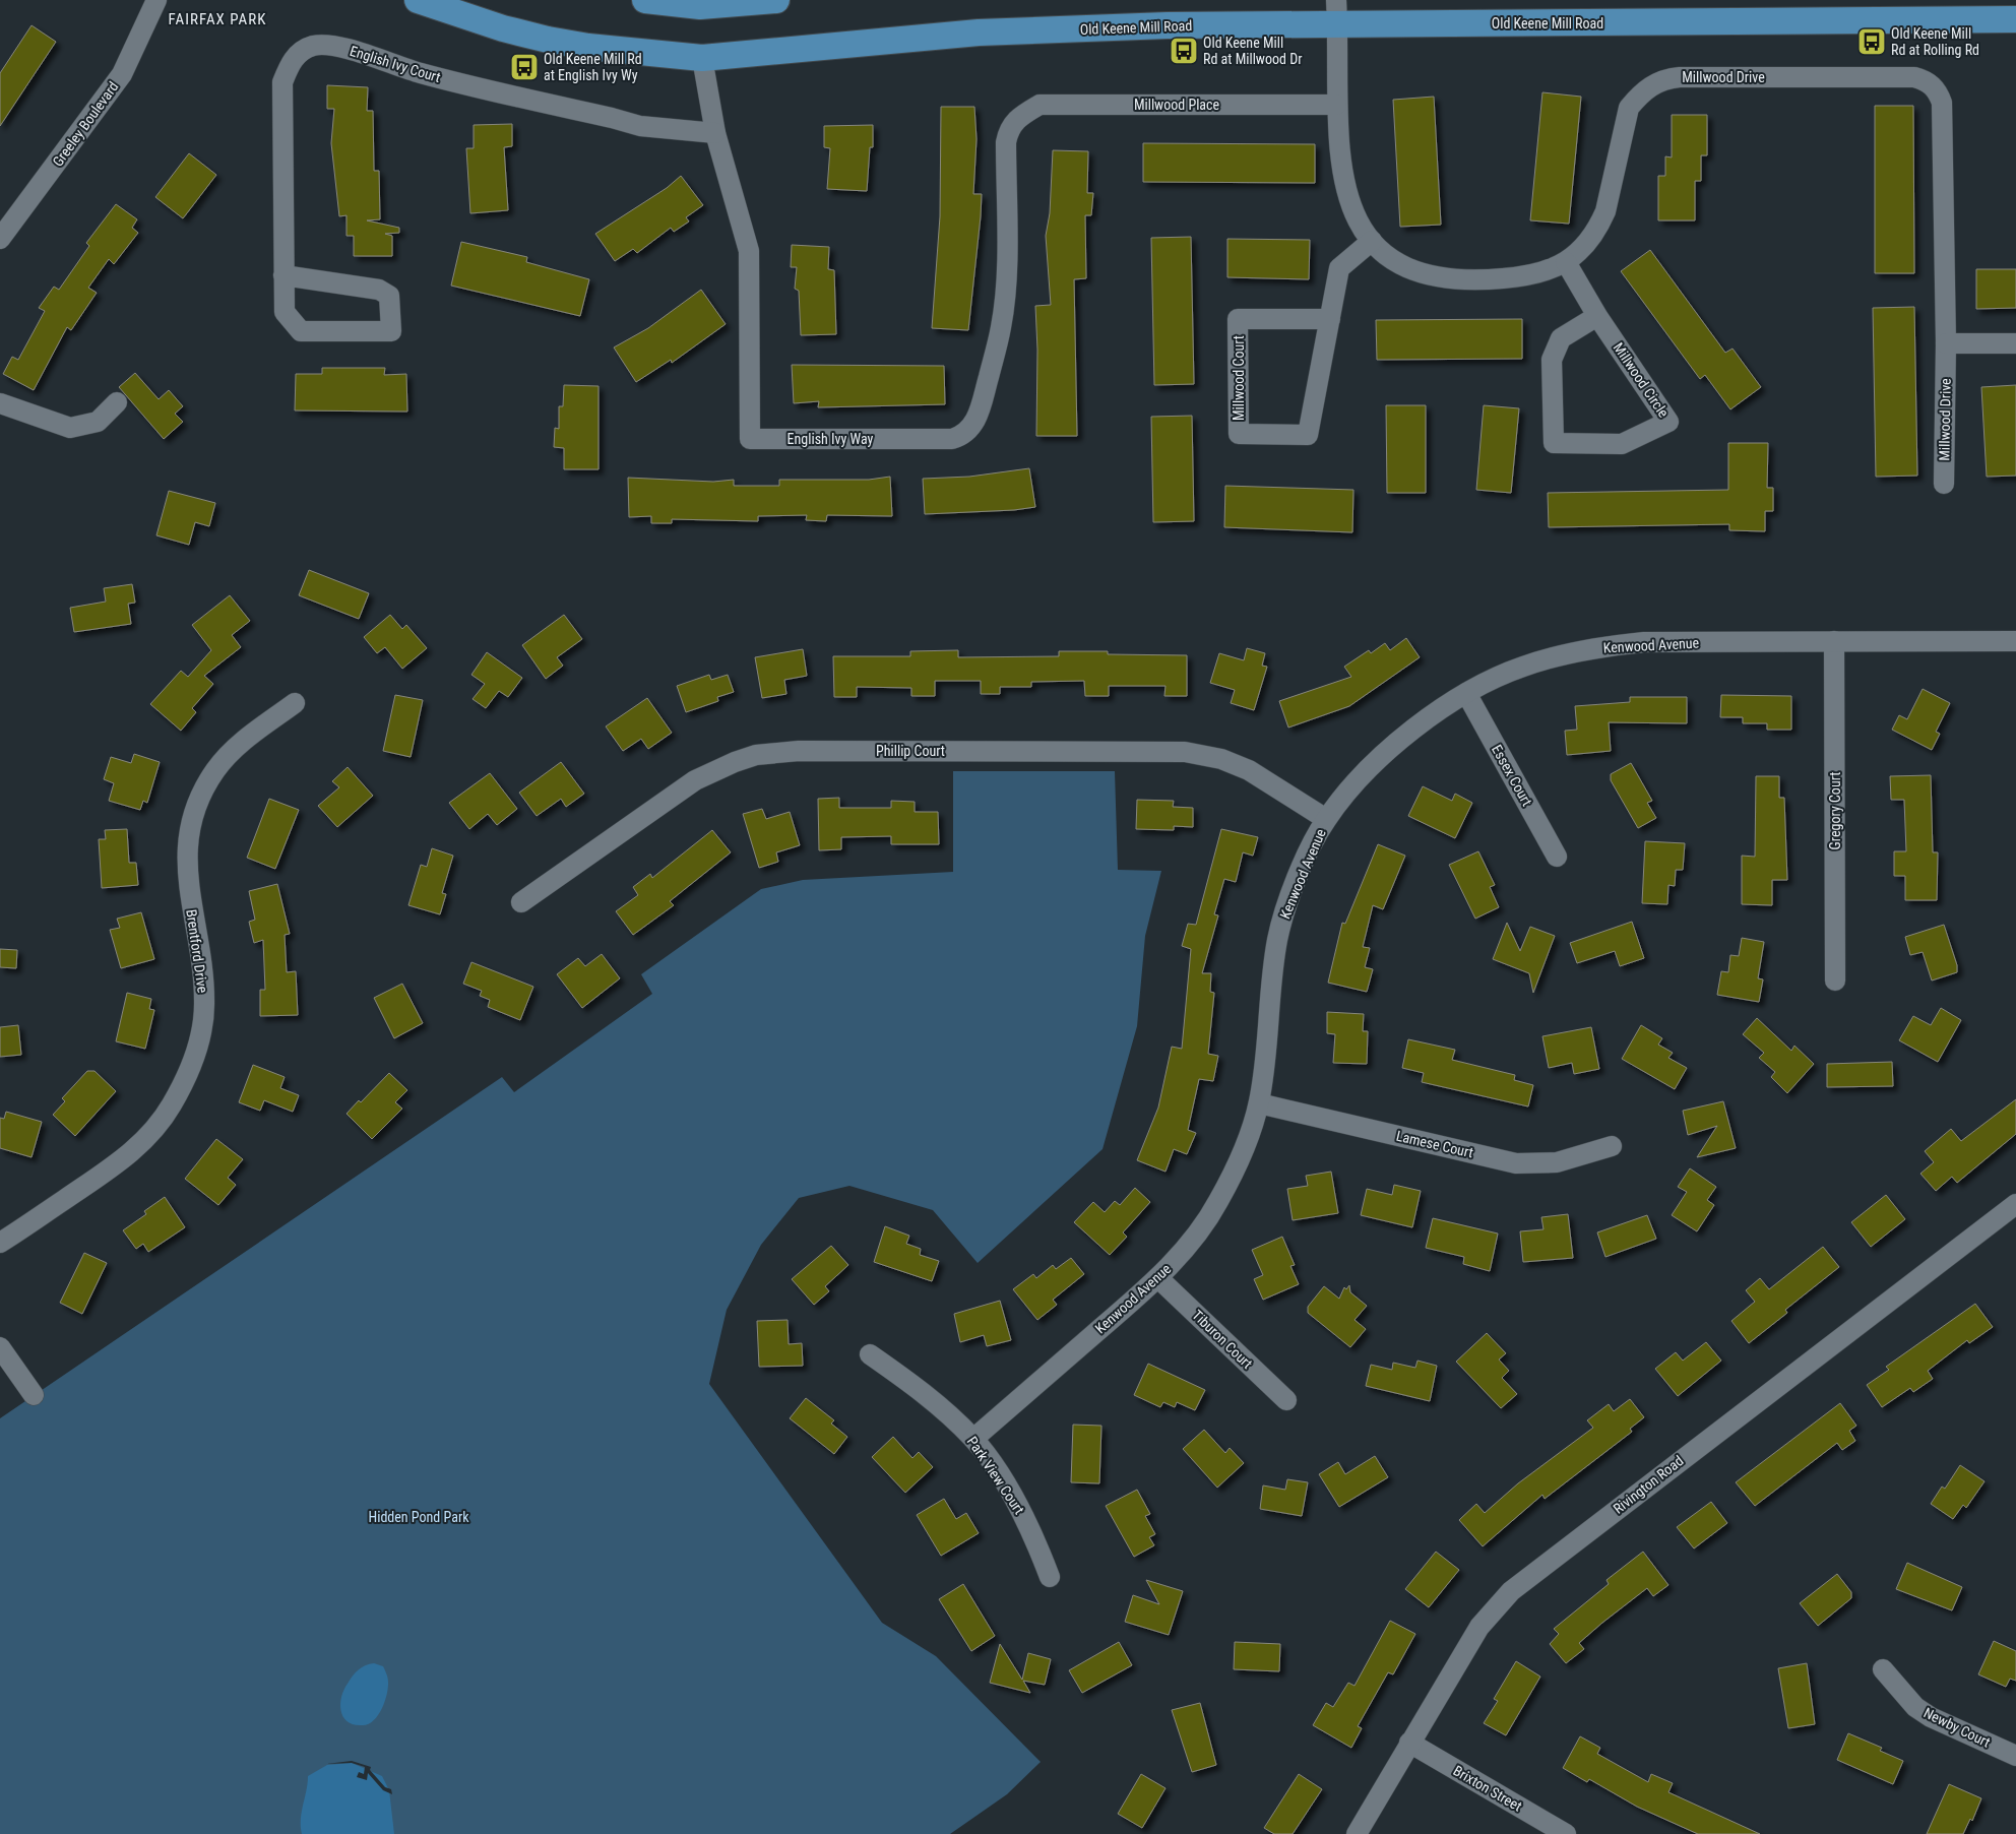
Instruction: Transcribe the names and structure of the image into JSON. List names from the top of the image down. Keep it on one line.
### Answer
{"streets":{"main road":["Old Keene Mill Road"],"street":["English Ivy Court","Millwood Drive","Millwood Place","Greeley Boulevard","Millwood Court","Millwood Circle","English Ivy Way","Kenwood Avenue","Phillip Court","Essex Court","Gregory Court","Brentford Drive","Lamese Court","Tiburon Court","Park View Court","Rivington Road","Newby Court","Brixton Street"]},"crossings":[["Old Keene Mill Road","Millwood Drive"],["Old Keene Mill Road","English Ivy Way"],["English Ivy Court","English Ivy Way"],["Millwood Drive","Millwood Place"],["Millwood Drive","Millwood Court"],["Millwood Drive","Millwood Circle"],["Millwood Place","English Ivy Way"],["Kenwood Avenue","Phillip Court"],["Kenwood Avenue","Essex Court"],["Kenwood Avenue","Gregory Court"],["Kenwood Avenue","Lamese Court"],["Kenwood Avenue","Tiburon Court"],["Kenwood Avenue","Park View Court"],["Rivington Road","Brixton Street"]],"districts":["FAIRFAX PARK"],"parks":["Hidden Pond Park"],"places":{"bus stop":["Old Keene Mill Rd at Rolling Rd","Old Keene Mill Rd at Millwood Dr","Old Keene Mill Rd at English Ivy Wy"]}}
